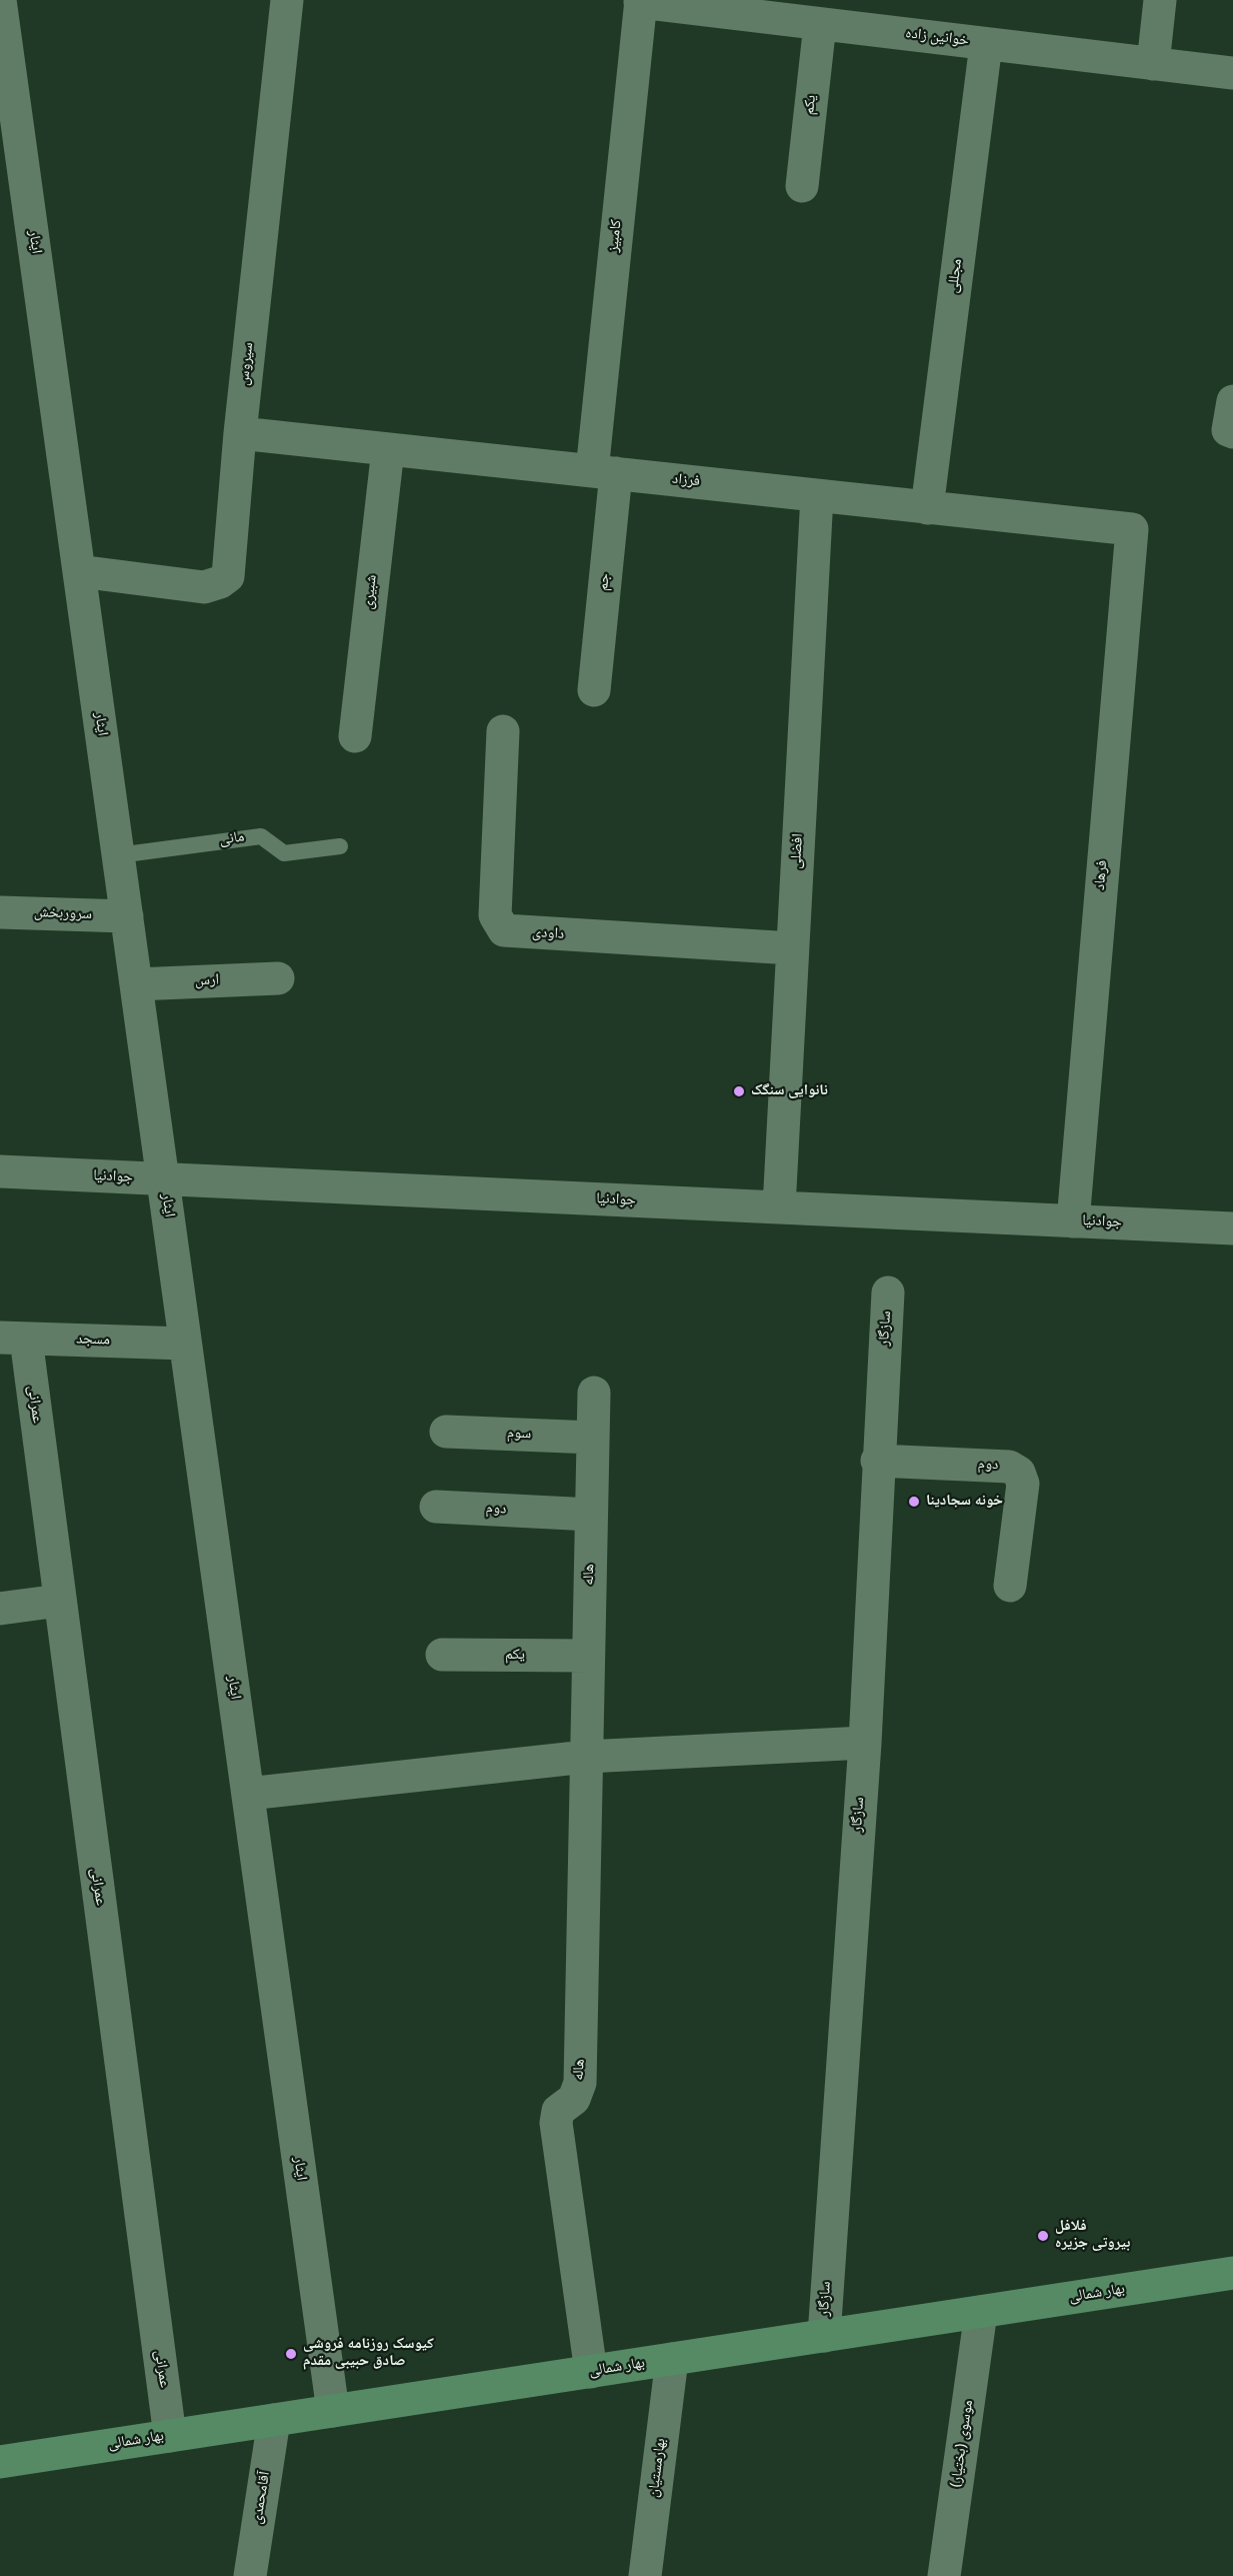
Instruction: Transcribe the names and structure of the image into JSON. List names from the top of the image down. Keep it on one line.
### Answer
{"streets":{"main road":["بهار شمالی"],"street":["خوانین زاده","یکم","کامبیز","ایثار","مجللی","سیروس","فرزاد","جم","شبیری","افضلی","فرهاد","سروربخش","داودی","ارس","جوادنیا","سازگار","مسجد","عمرانی","سوم","دوم","هاله","موسوی (بختیار)","بهارمستیان","آقامحمدی"],"lane":["مانی"]},"crossings":[["خوانین زاده","یکم"],["خوانین زاده","کامبیز"],["خوانین زاده","مجللی"],["یکم","هاله"],["کامبیز","فرزاد"],["کامبیز","جم"],["ایثار","سیروس"],["ایثار","مانی"],["ایثار","سروربخش"],["ایثار","ارس"],["ایثار","جوادنیا"],["ایثار","مسجد"],["ایثار","بهار شمالی"],["مجللی","فرزاد"],["سیروس","فرزاد"],["فرزاد","جم"],["فرزاد","شبیری"],["فرزاد","افضلی"],["فرزاد","فرهاد"],["افضلی","داودی"],["افضلی","جوادنیا"],["فرهاد","جوادنیا"],["سازگار","دوم"],["سازگار","بهار شمالی"],["مسجد","عمرانی"],["عمرانی","بهار شمالی"],["سوم","هاله"],["دوم","هاله"],["هاله","بهار شمالی"],["بهار شمالی","موسوی (بختیار)"],["بهار شمالی","بهارمستیان"],["بهار شمالی","آقامحمدی"]],"places":["نانوایی سنگک","خونه سجادینا","فلافل بیروتی جزیره","کیوسک روزنامه فروشی صادق حبیبی مقدم"]}
